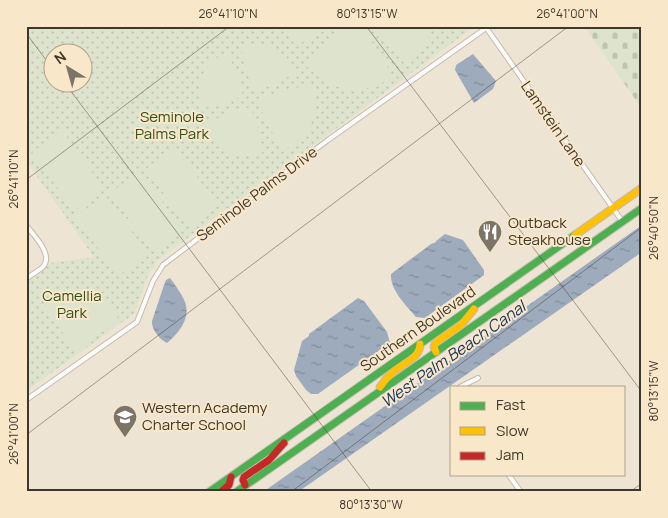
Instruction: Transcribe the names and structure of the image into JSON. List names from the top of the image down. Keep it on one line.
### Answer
{"streets":{"highway":["Southern Boulevard"],"street":["Lamstein Lane","Seminole Palms Drive"]},"crossings":[["Lamstein Lane","Seminole Palms Drive"],["Lamstein Lane","Southern Boulevard"]],"water":["West Palm Beach Canal"],"parks":["Seminole Palms Park","Camellia Park"],"places":{"restaurant":["Outback Steakhouse"],"school or university":["Western Academy Charter School"]},"legend":["Fast","Slow","Jam"],"north":"top left","coordinates":["26°41'10\"N","80°13'15\"W","26°41'00\"N","26°40'50\"N","80°13'30\"W"]}
